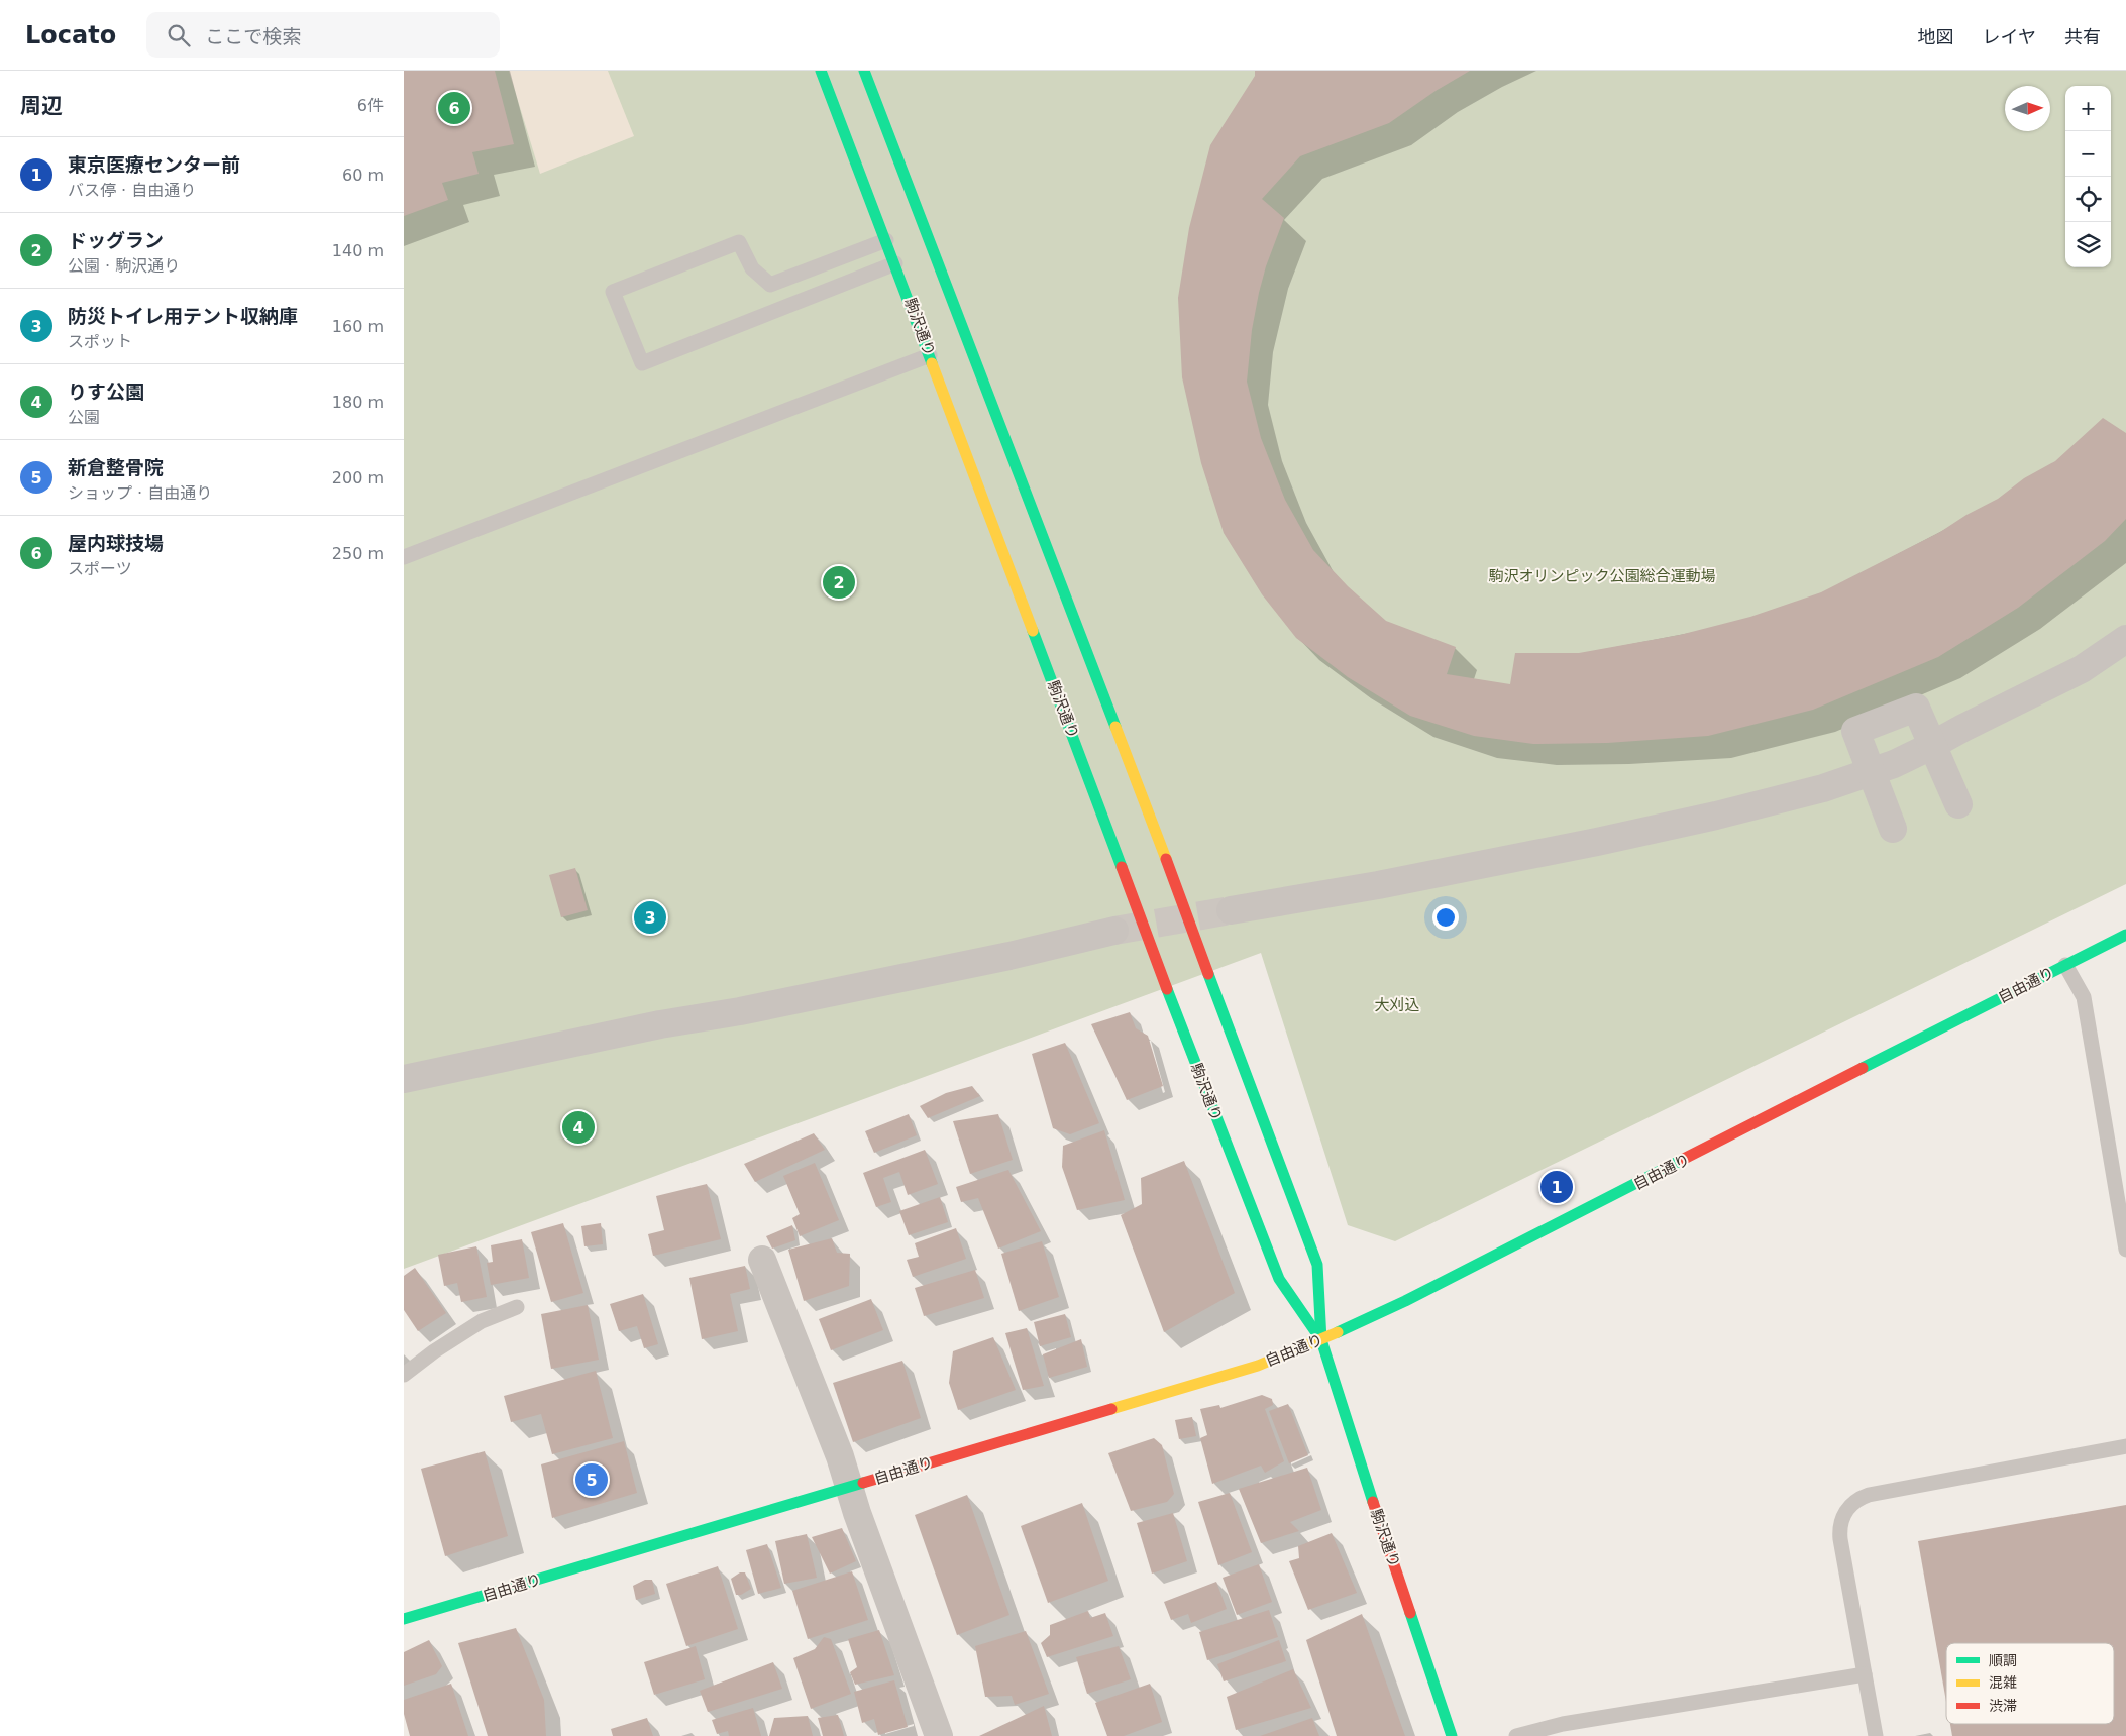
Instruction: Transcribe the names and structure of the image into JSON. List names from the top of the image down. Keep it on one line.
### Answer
{"streets":{"main road":["駒沢通り","自由通り"]},"crossings":[["駒沢通り","自由通り"]],"parks":["駒沢オリンピック公園総合運動場","大刈込"],"legend":["順調","混雑","渋滞"],"north":"right","page":{"header":"Locato","search":"ここで検索","nav":["地図","レイヤ","共有"],"heading":["周辺","6件"],"map_buttons":["+","−"],"pins":["6","2","3","4","1","5"],"list":[{"mark":"1","name":"東京医療センター前","note":"バス停 · 自由通り","value":"60 m"},{"mark":"2","name":"ドッグラン","note":"公園 · 駒沢通り","value":"140 m"},{"mark":"3","name":"防災トイレ用テント収納庫","note":"スポット","value":"160 m"},{"mark":"4","name":"りす公園","note":"公園","value":"180 m"},{"mark":"5","name":"新倉整骨院","note":"ショップ · 自由通り","value":"200 m"},{"mark":"6","name":"屋内球技場","note":"スポーツ","value":"250 m"}]}}
